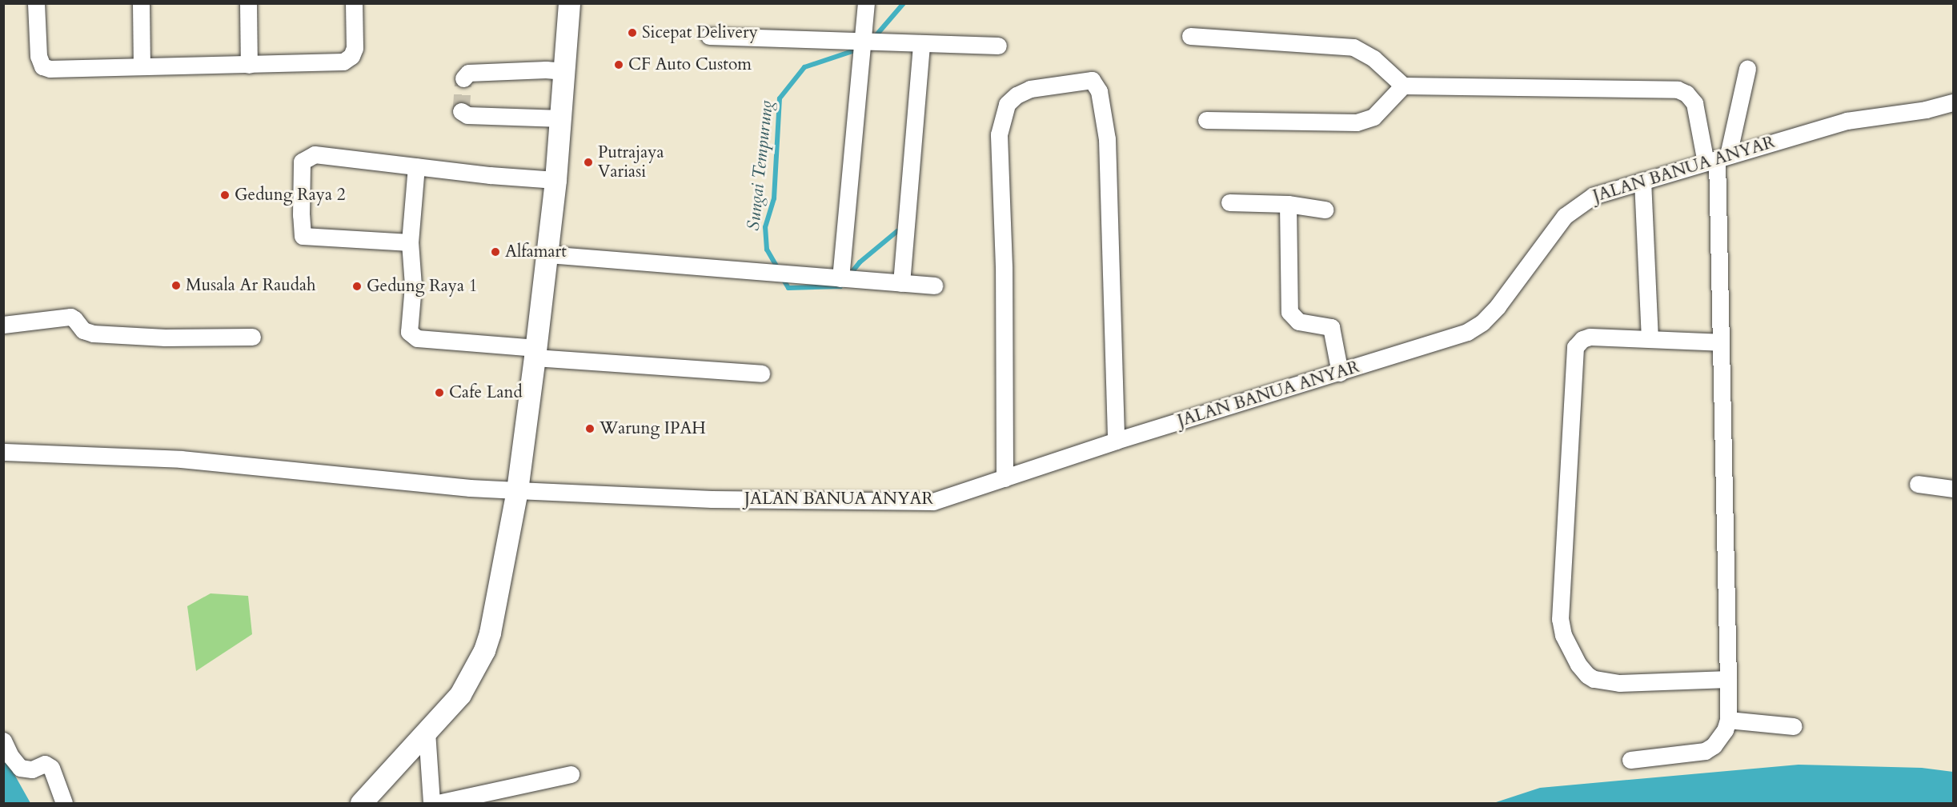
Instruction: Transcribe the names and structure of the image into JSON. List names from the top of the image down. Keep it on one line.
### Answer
{"streets":{"street":["JALAN BANUA ANYAR"]},"water":["Sungai Tempurung"],"places":["Sicepat Delivery","CF Auto Custom","Putrajaya Variasi","Gedung Raya 2","Alfamart","Musala Ar Raudah","Gedung Raya 1","Cafe Land","Warung IPAH"]}
